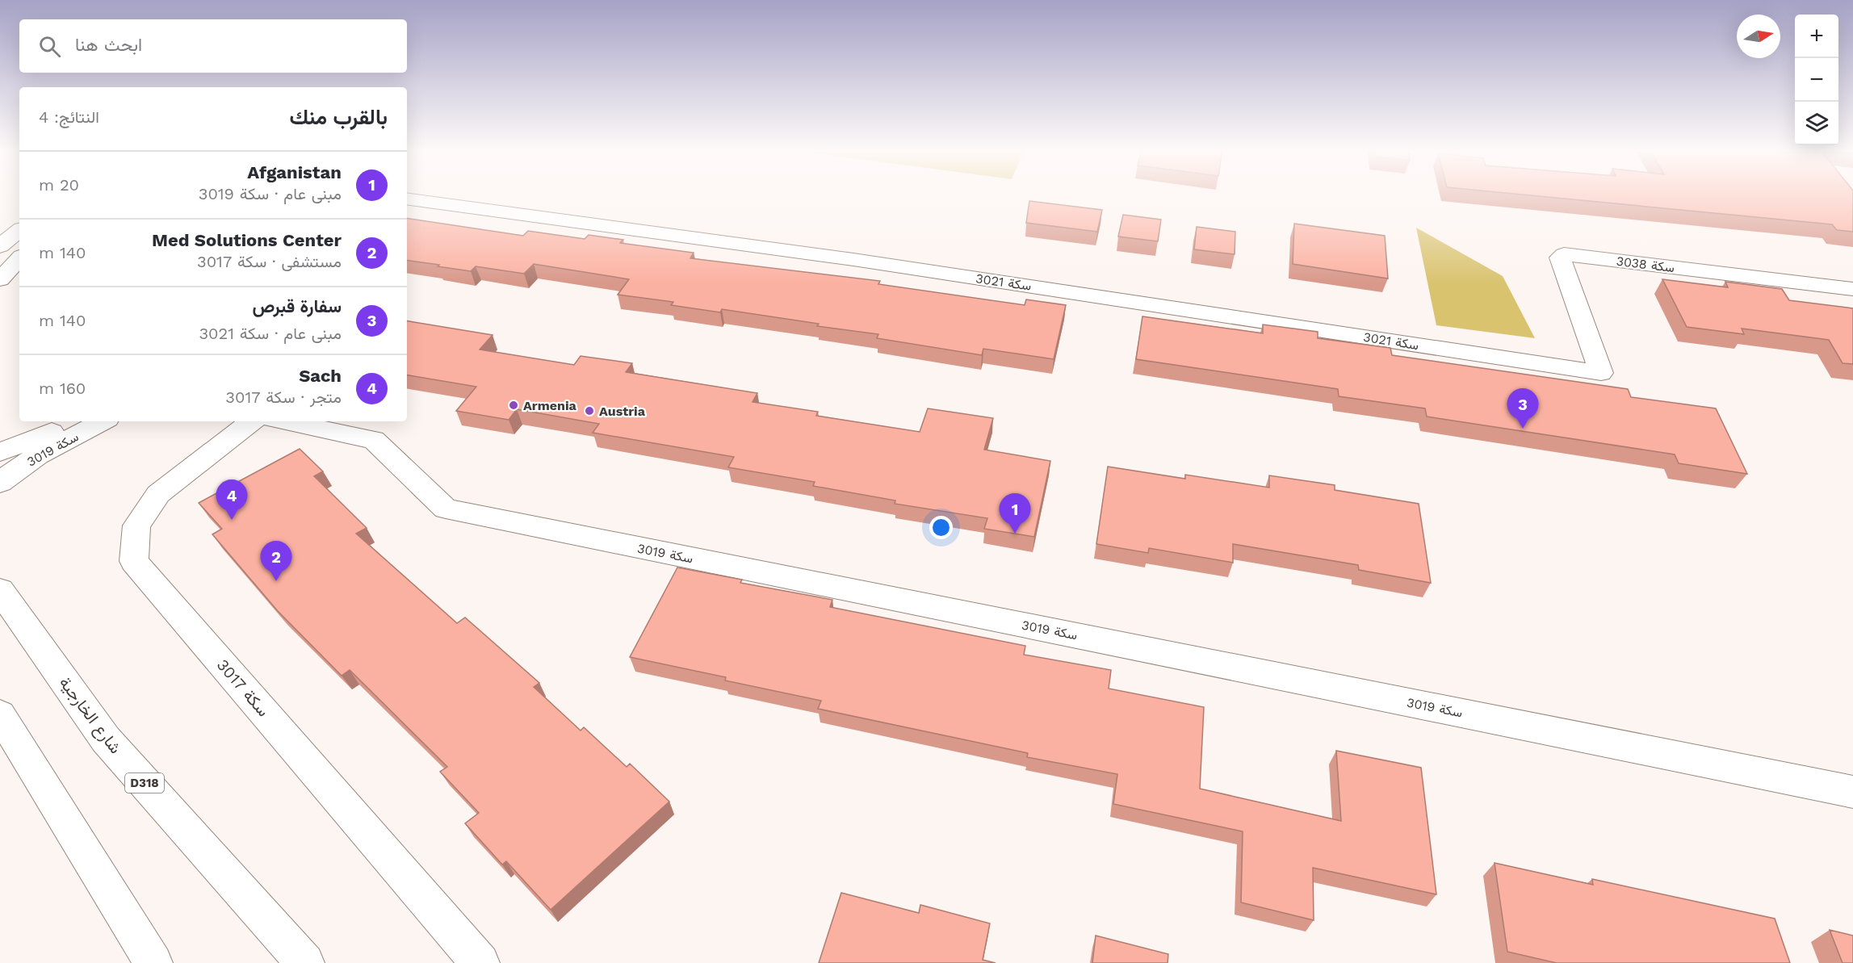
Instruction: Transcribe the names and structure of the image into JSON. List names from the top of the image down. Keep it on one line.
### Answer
{"streets":{"street":["سكة 3038","سكة 3021","سكة 3019","سكة 3017","شارع الخارجية","D318"]},"crossings":[["سكة 3038","سكة 3021"]],"places":["Armenia","Austria"],"north":"right","page":{"map_buttons":["+","−"],"search":"ابحث هنا","heading":["بالقرب منك","النتائج: 4"],"list":[{"mark":"1","name":"Afganistan","note":"مبنى عام · سكة 3019","value":"20 m"},{"mark":"2","name":"Med Solutions Center","note":"مستشفى · سكة 3017","value":"140 m"},{"mark":"3","name":"سفارة قبرص","note":"مبنى عام · سكة 3021","value":"140 m"},{"mark":"4","name":"Sach","note":"متجر · سكة 3017","value":"160 m"}],"pins":["3","4","1","2"]}}
